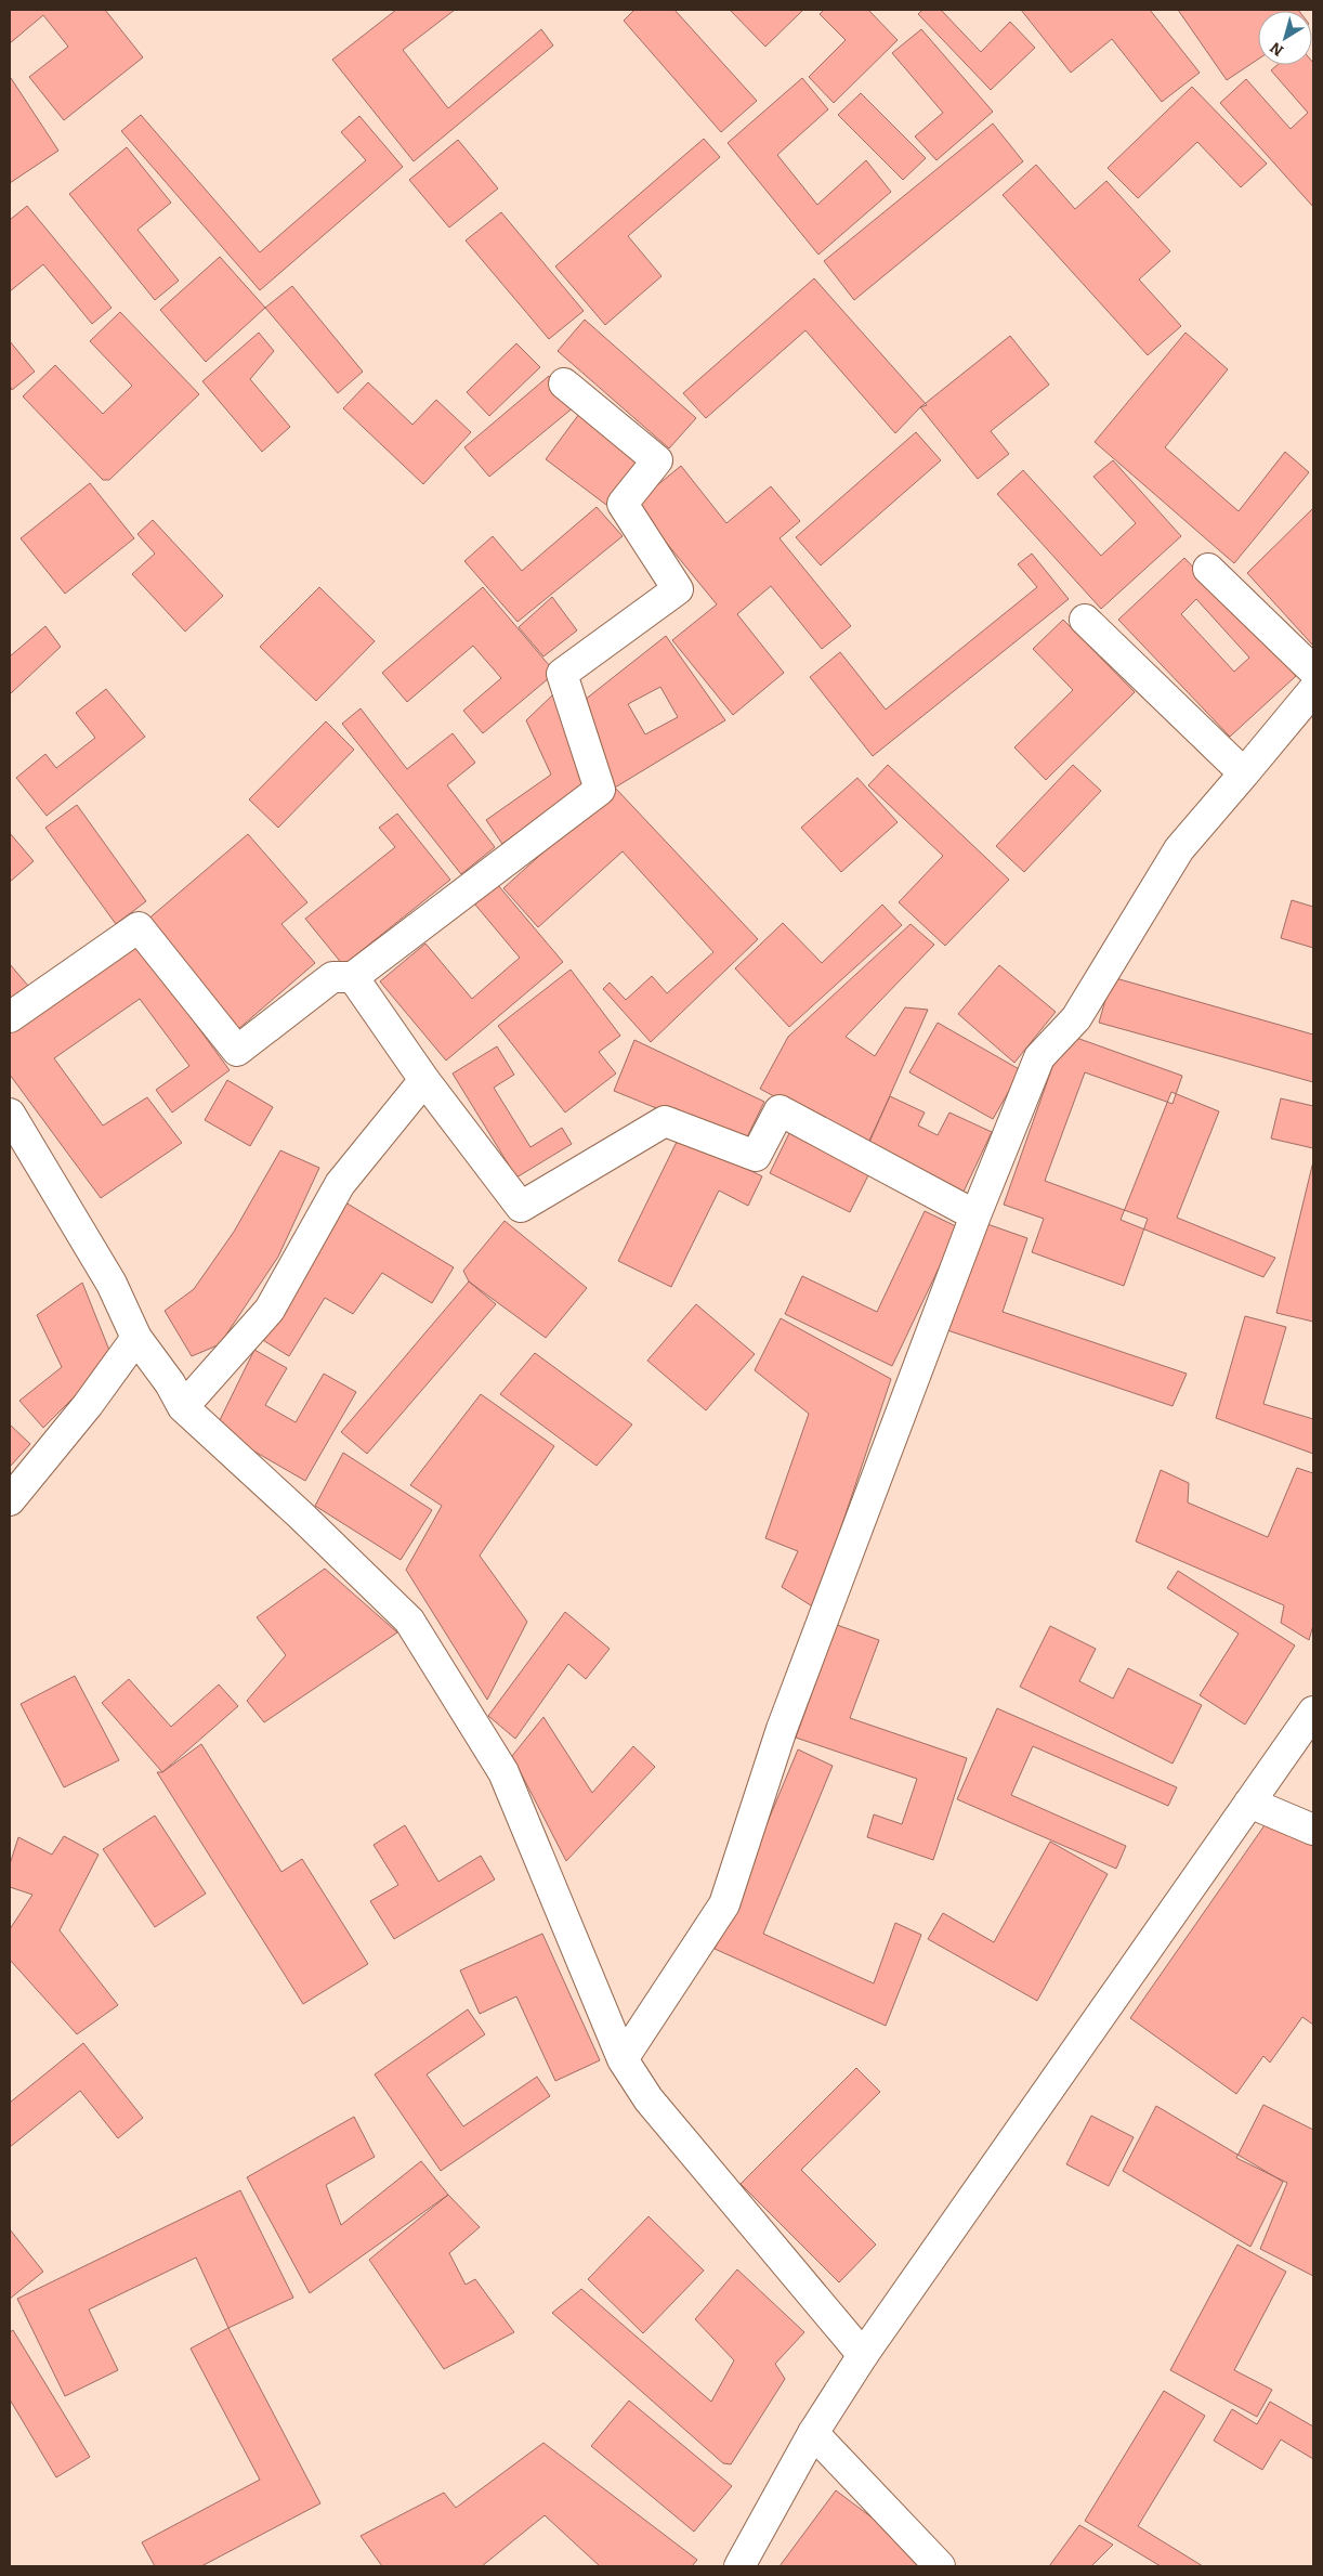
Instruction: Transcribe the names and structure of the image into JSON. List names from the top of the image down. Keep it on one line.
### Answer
{"north":"bottom left"}
